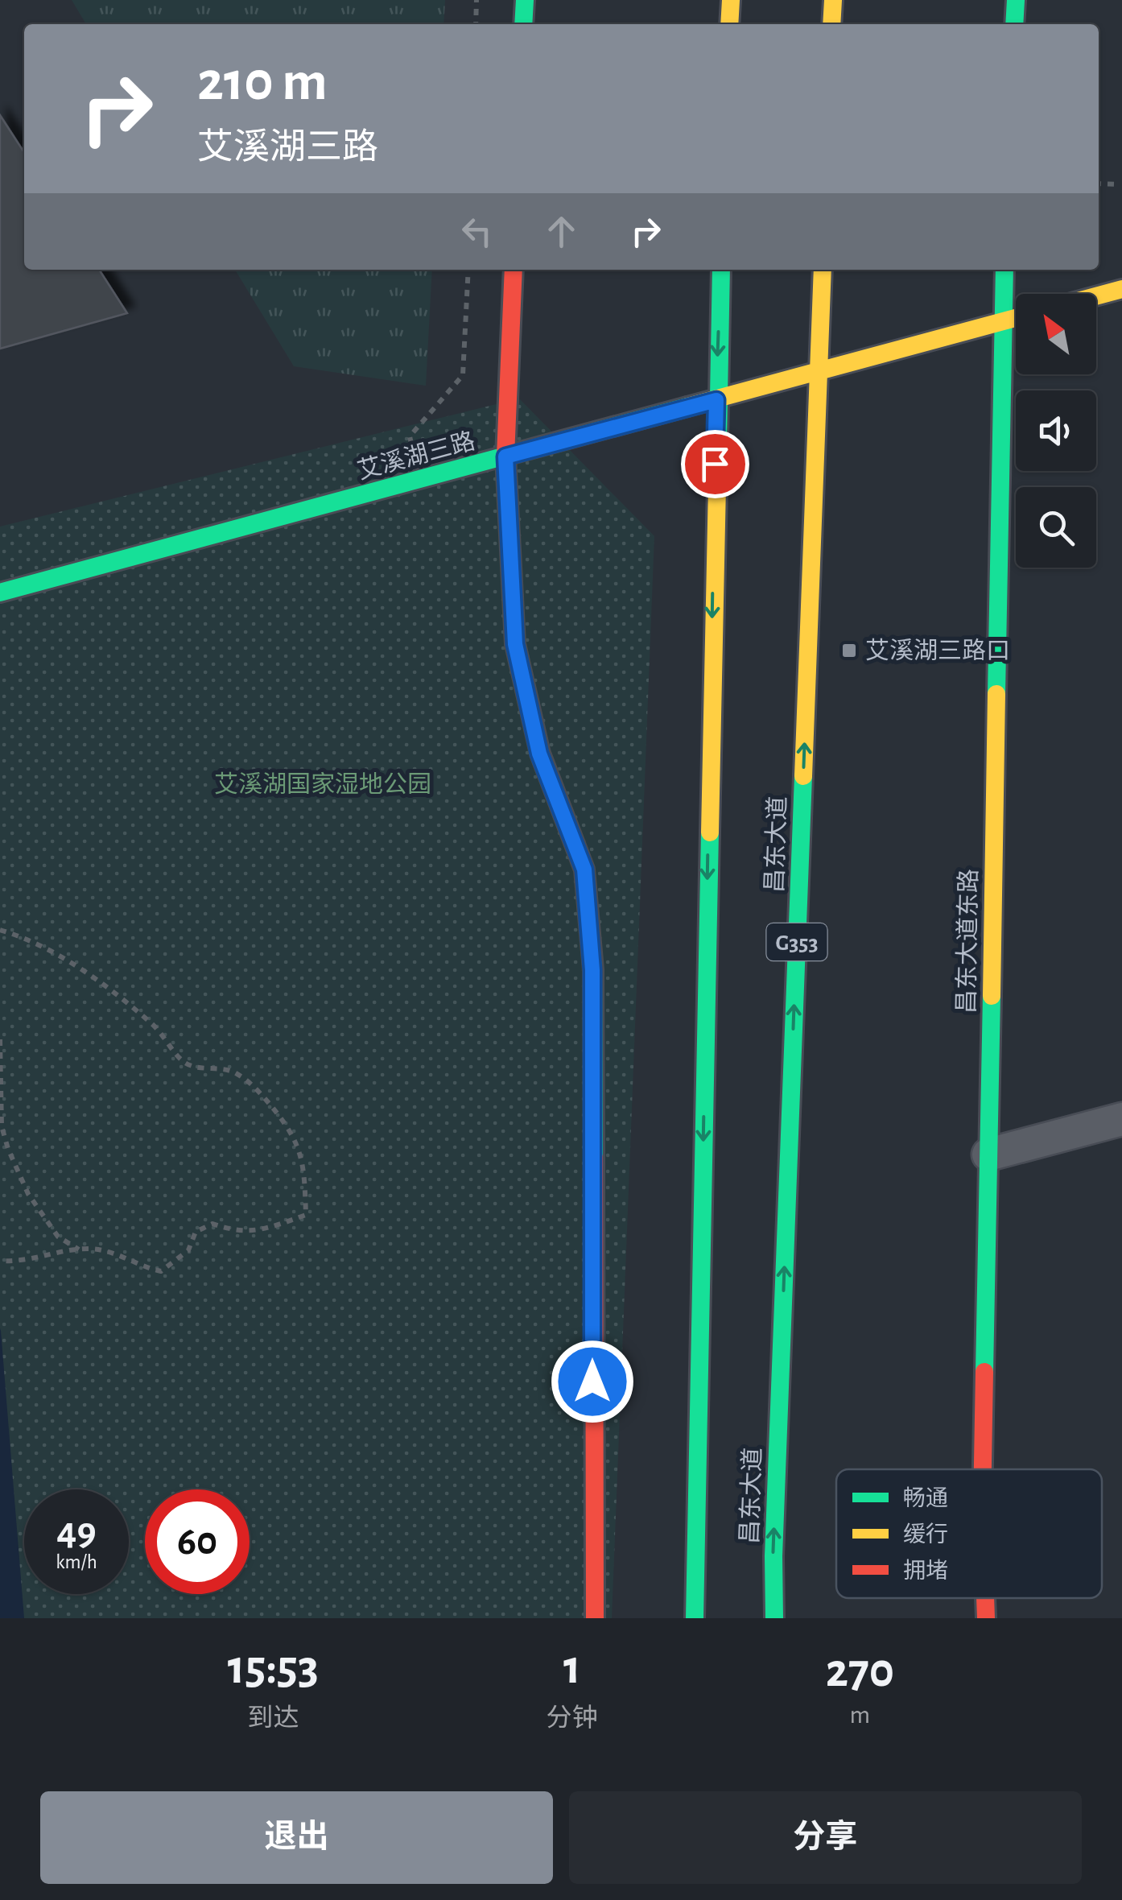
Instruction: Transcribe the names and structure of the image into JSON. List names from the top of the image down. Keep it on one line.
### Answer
{"streets":{"main road":["艾溪湖三路","昌东大道","昌东大道东路","G353"]},"crossings":[["艾溪湖三路","昌东大道"],["艾溪湖三路","昌东大道东路"]],"parks":["艾溪湖国家湿地公园"],"places":{"transit":["艾溪湖三路口"]},"legend":["畅通","缓行","拥堵"],"north":"top left","page":{"turn":["210 m","艾溪湖三路"],"speed":"49 km/h","limit":"60","eta":["15:53","到达","1","分钟","270","m"],"buttons":["退出","分享"]}}
